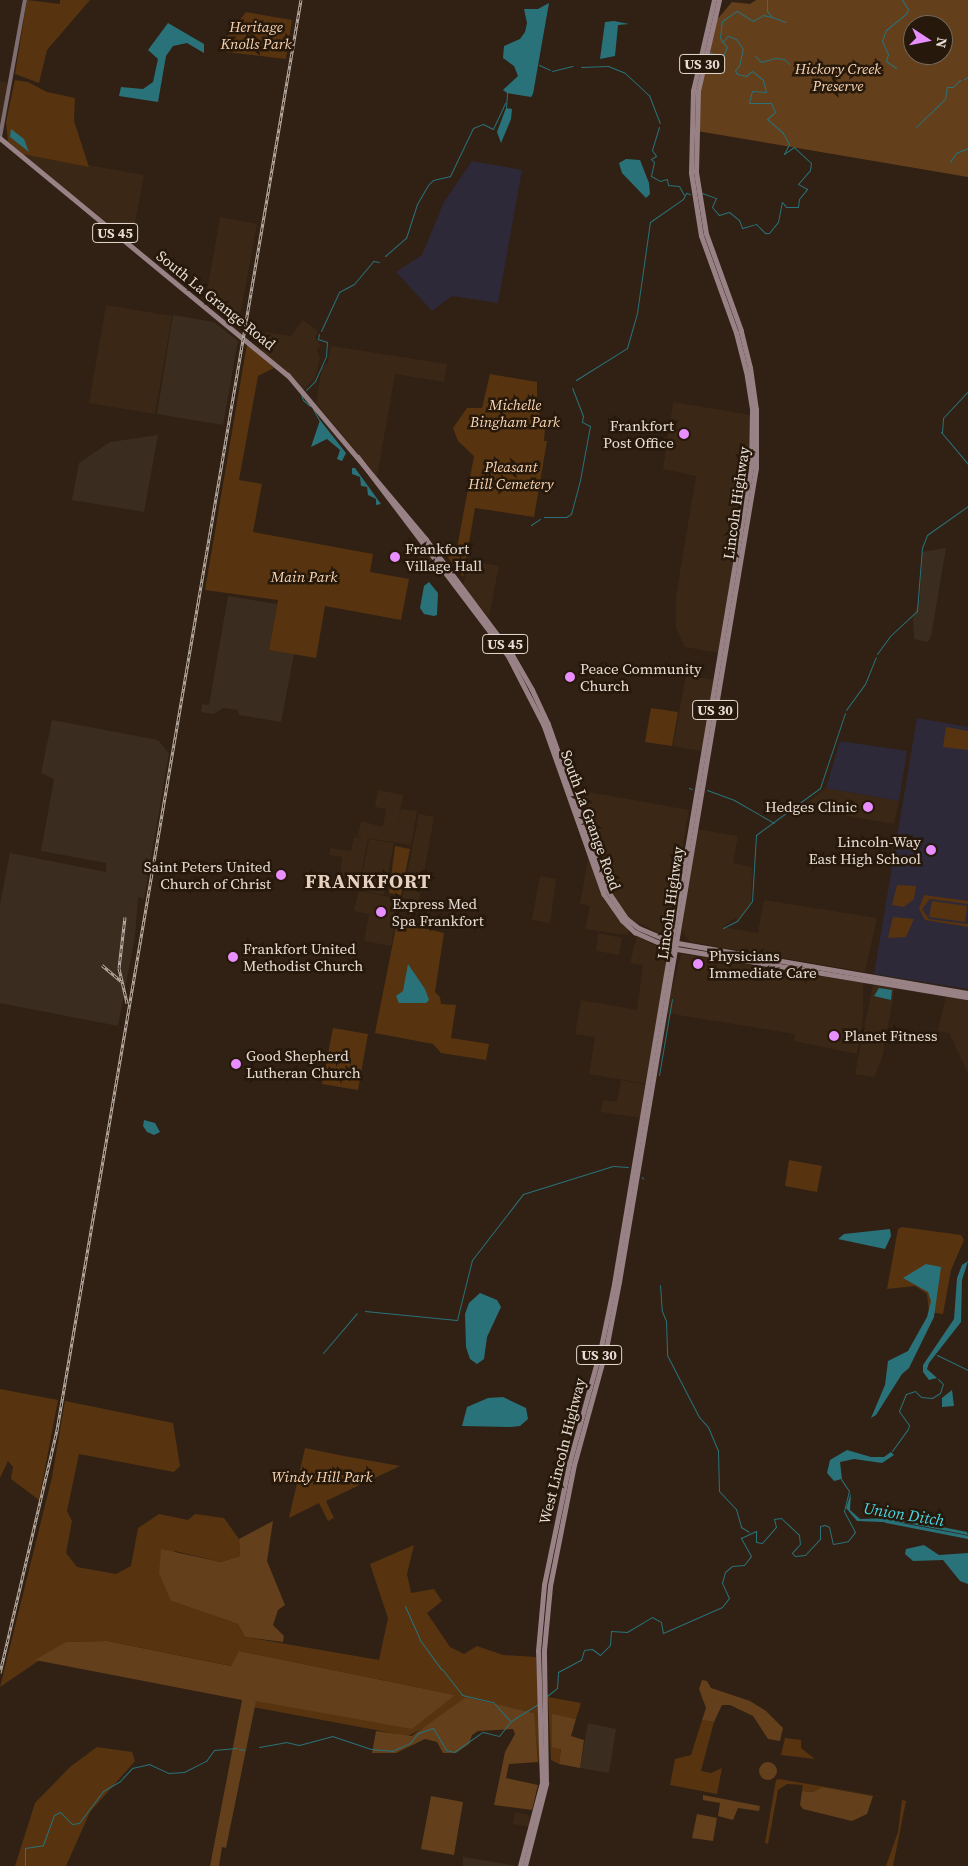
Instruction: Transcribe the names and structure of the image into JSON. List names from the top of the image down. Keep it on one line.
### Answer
{"streets":{"main road":["US 30","US 45","South La Grange Road","Lincoln Highway","West Lincoln Highway"]},"crossings":[["South La Grange Road","Lincoln Highway"],["Lincoln Highway","West Lincoln Highway"]],"districts":["FRANKFORT"],"water":["Union Ditch"],"parks":["Heritage Knolls Park","Hickory Creek Preserve","Michelle Bingham Park","Pleasant Hill Cemetery","Main Park","Windy Hill Park"],"places":["Frankfort Post Office","Frankfort Village Hall","Peace Community Church","Hedges Clinic","Lincoln-Way East High School","Saint Peters United Church of Christ","Express Med Spa Frankfort","Frankfort United Methodist Church","Physicians Immediate Care","Planet Fitness","Good Shepherd Lutheran Church"],"north":"right"}
